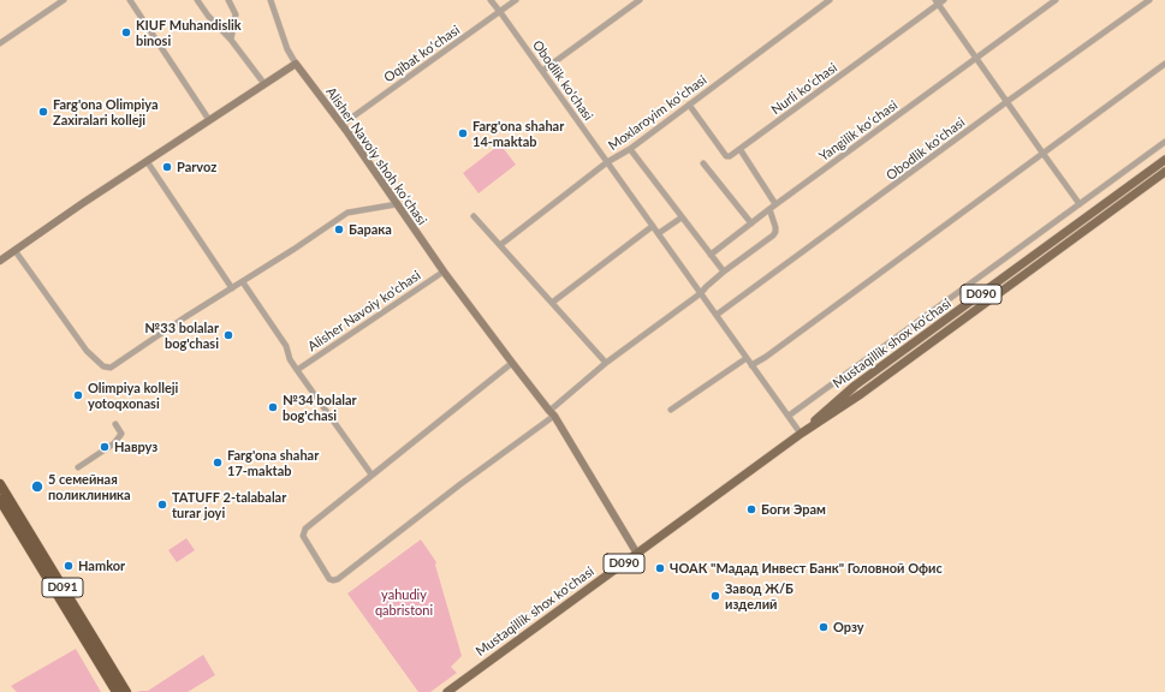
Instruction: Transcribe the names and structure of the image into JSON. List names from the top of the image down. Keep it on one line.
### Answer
{"streets":{"highway":["D091"],"main road":["D090","Mustaqillik shox ko'chasi"],"street":["Oqibat koʻchasi","Obodlik ko'chasi","Nurli koʻchasi","Moxlaroyim koʻchasi","Yangilik koʻchasi","Alisher Navoiy shoh koʻchasi","Alisher Navoiy ko'chasi"]},"crossings":[["Oqibat koʻchasi","Obodlik ko'chasi"],["Oqibat koʻchasi","Alisher Navoiy shoh koʻchasi"],["Obodlik ko'chasi","Moxlaroyim koʻchasi"],["Obodlik ko'chasi","Mustaqillik shox ko'chasi"],["Alisher Navoiy shoh koʻchasi","Alisher Navoiy ko'chasi"],["Alisher Navoiy shoh koʻchasi","Mustaqillik shox ko'chasi"]],"parks":["yahudiy qabristoni"],"places":["KIUF Muhandislik binosi","Farg'ona Olimpiya Zaxiralari kolleji","Farg'ona shahar 14-maktab","Parvoz","Барака","№33 bolalar bog'chasi","Olimpiya kolleji yotoqxonasi","№34 bolalar bog'chasi","Навруз","Farg'ona shahar 17-maktab","5 семейная поликлиника","TATUFF 2-talabalar turar joyi","Боги Эрам","Hamkor","ЧОАК \"Мадад Инвест Банк\" Головной Офис","Завод Ж/Б изделий","Орзу"]}
